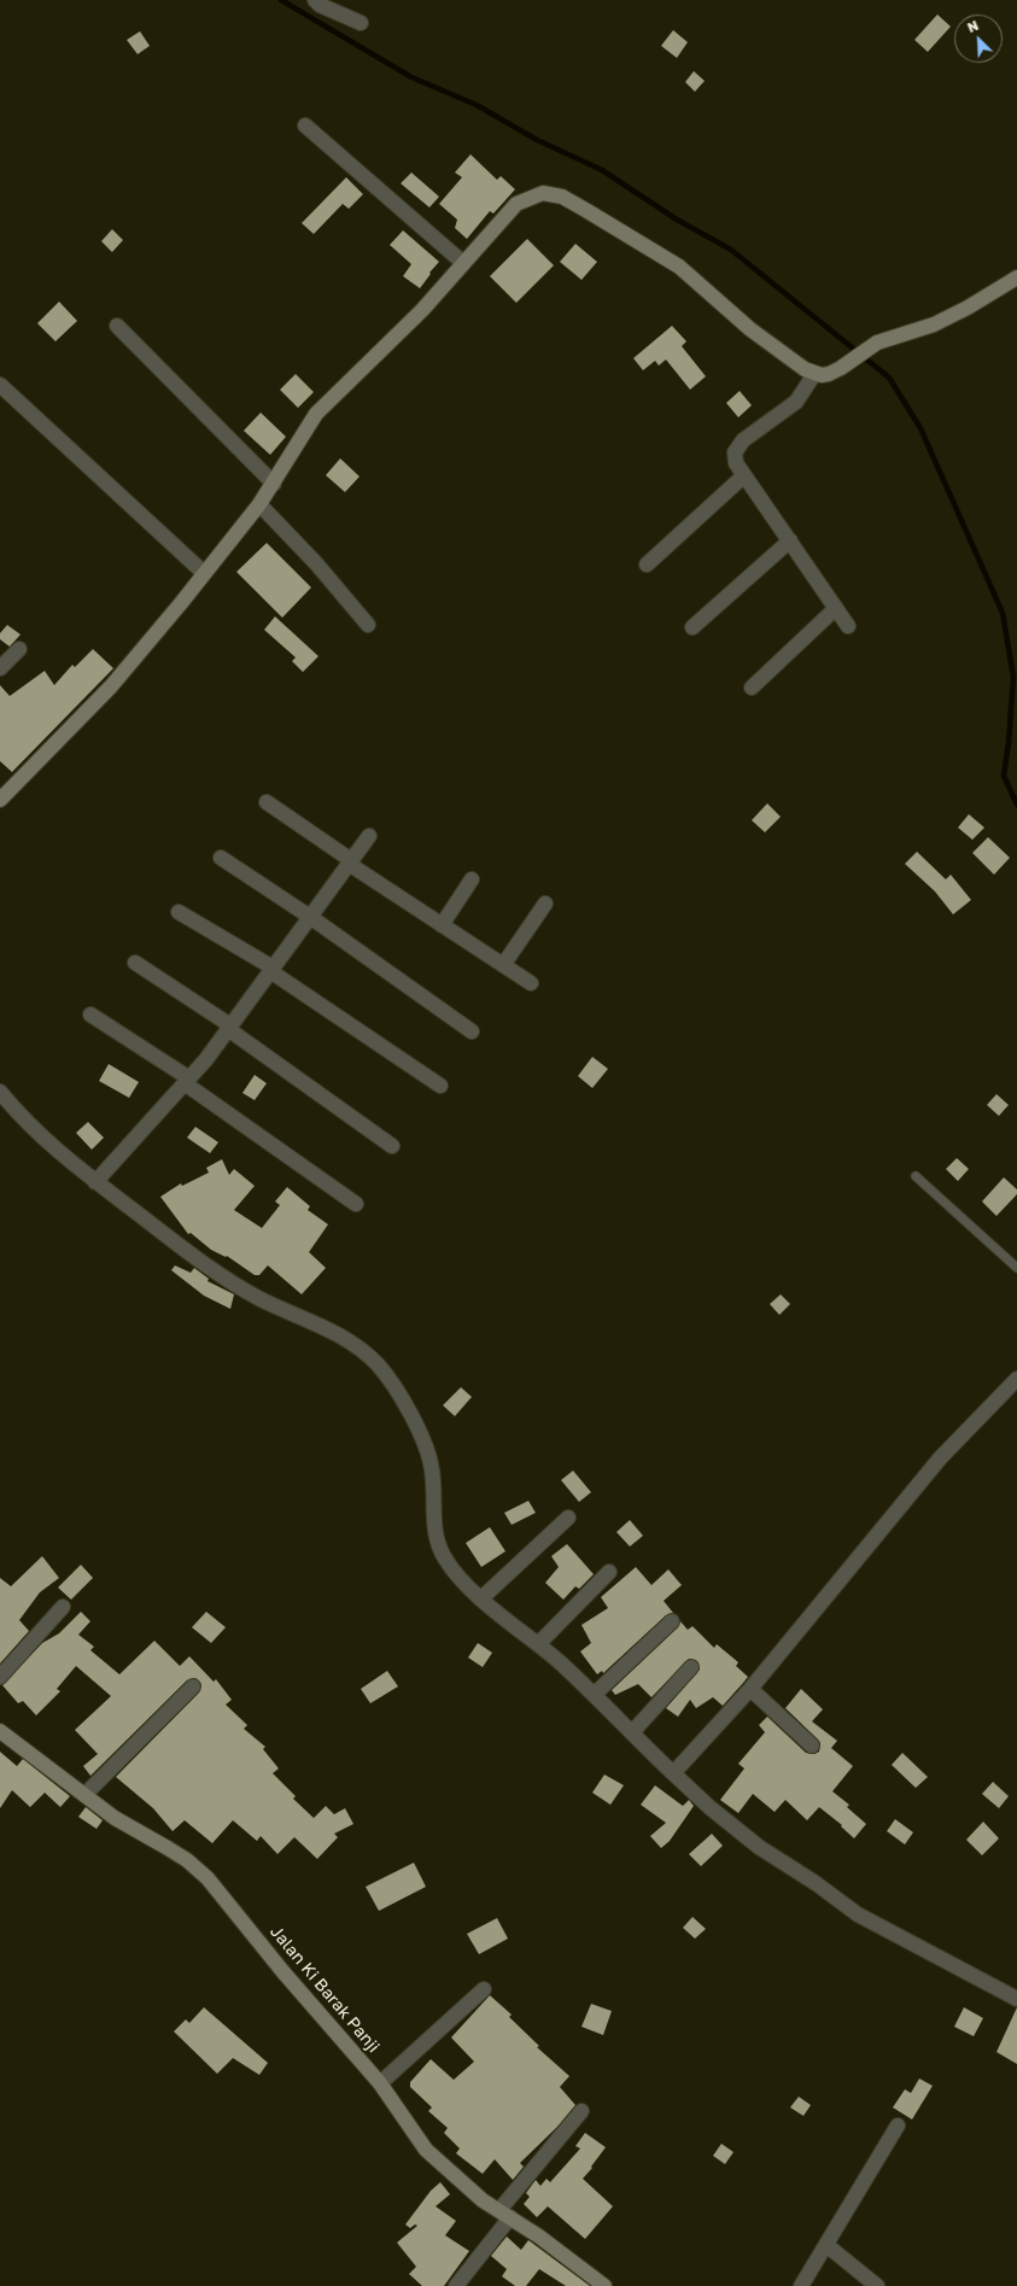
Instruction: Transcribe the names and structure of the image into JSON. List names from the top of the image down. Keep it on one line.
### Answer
{"streets":{"street":["Jalan Ki Barak Panji"]},"north":"top left"}
